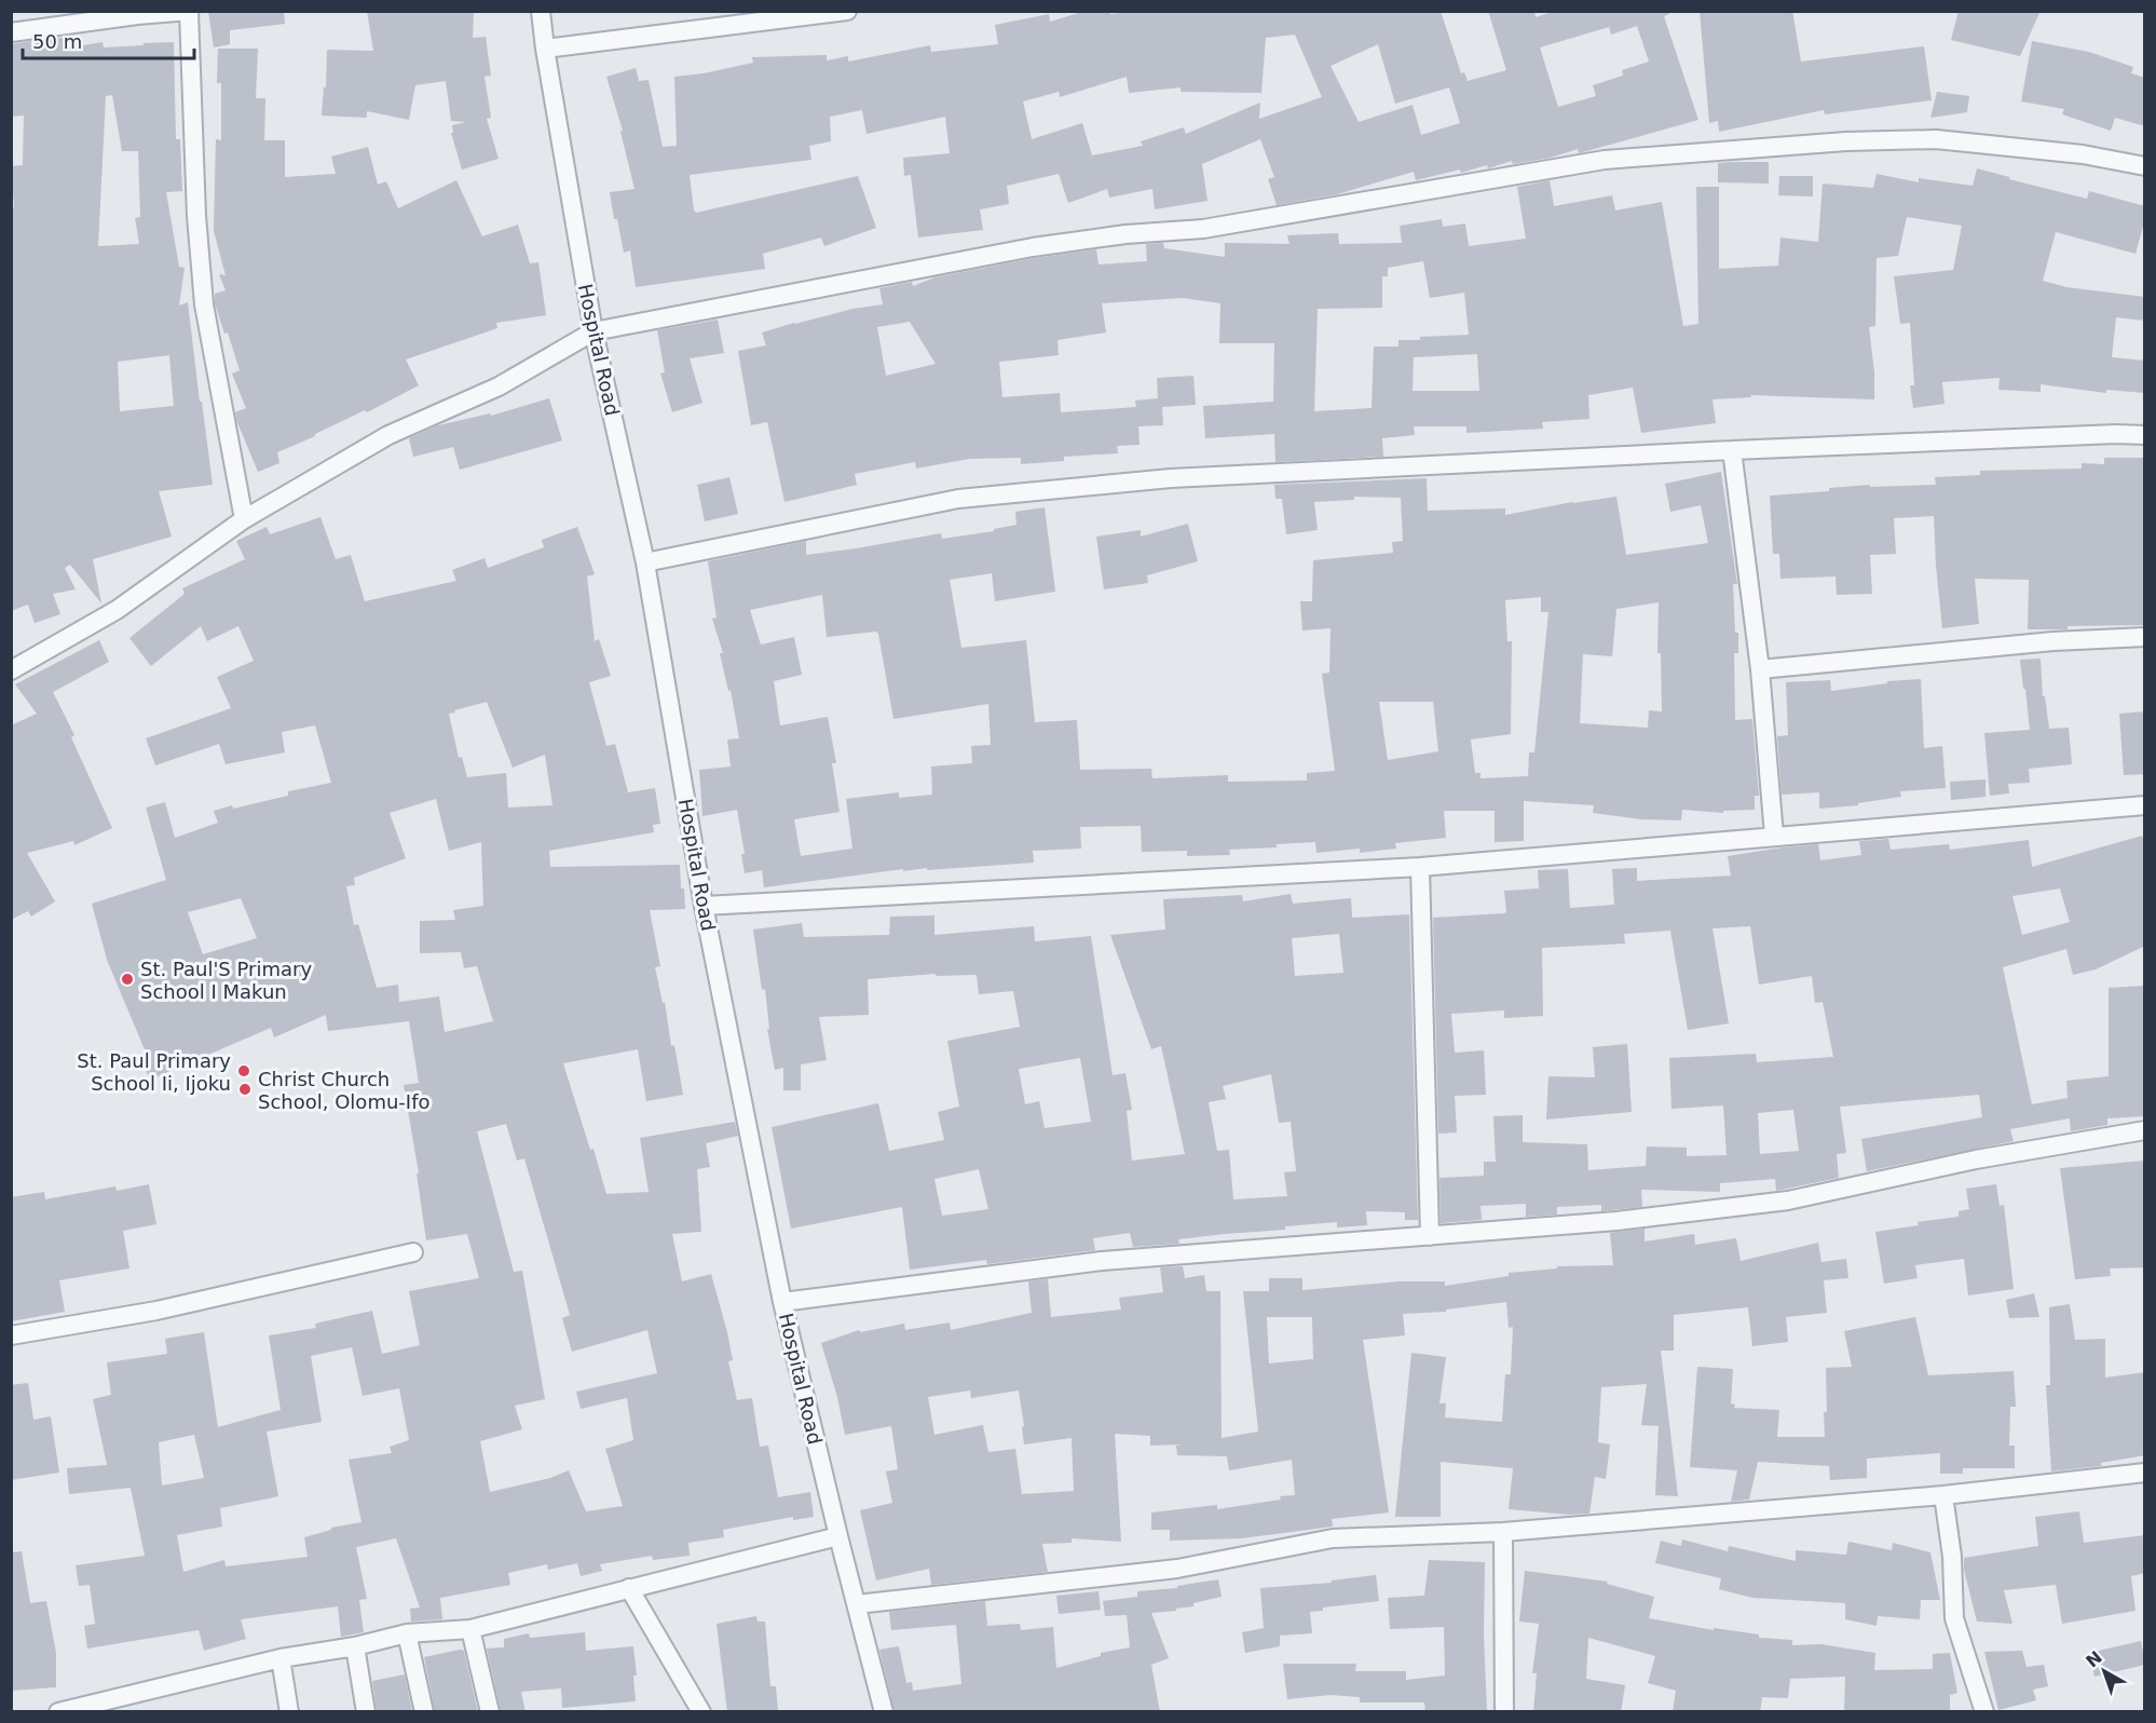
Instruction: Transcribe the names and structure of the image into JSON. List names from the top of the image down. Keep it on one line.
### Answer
{"streets":{"street":["Hospital Road"]},"places":["St. Paul'S Primary School I Makun","St. Paul Primary School Ii, Ijoku","Christ Church School, Olomu-Ifo"],"scale_bar":"50 m","north":"top left"}
